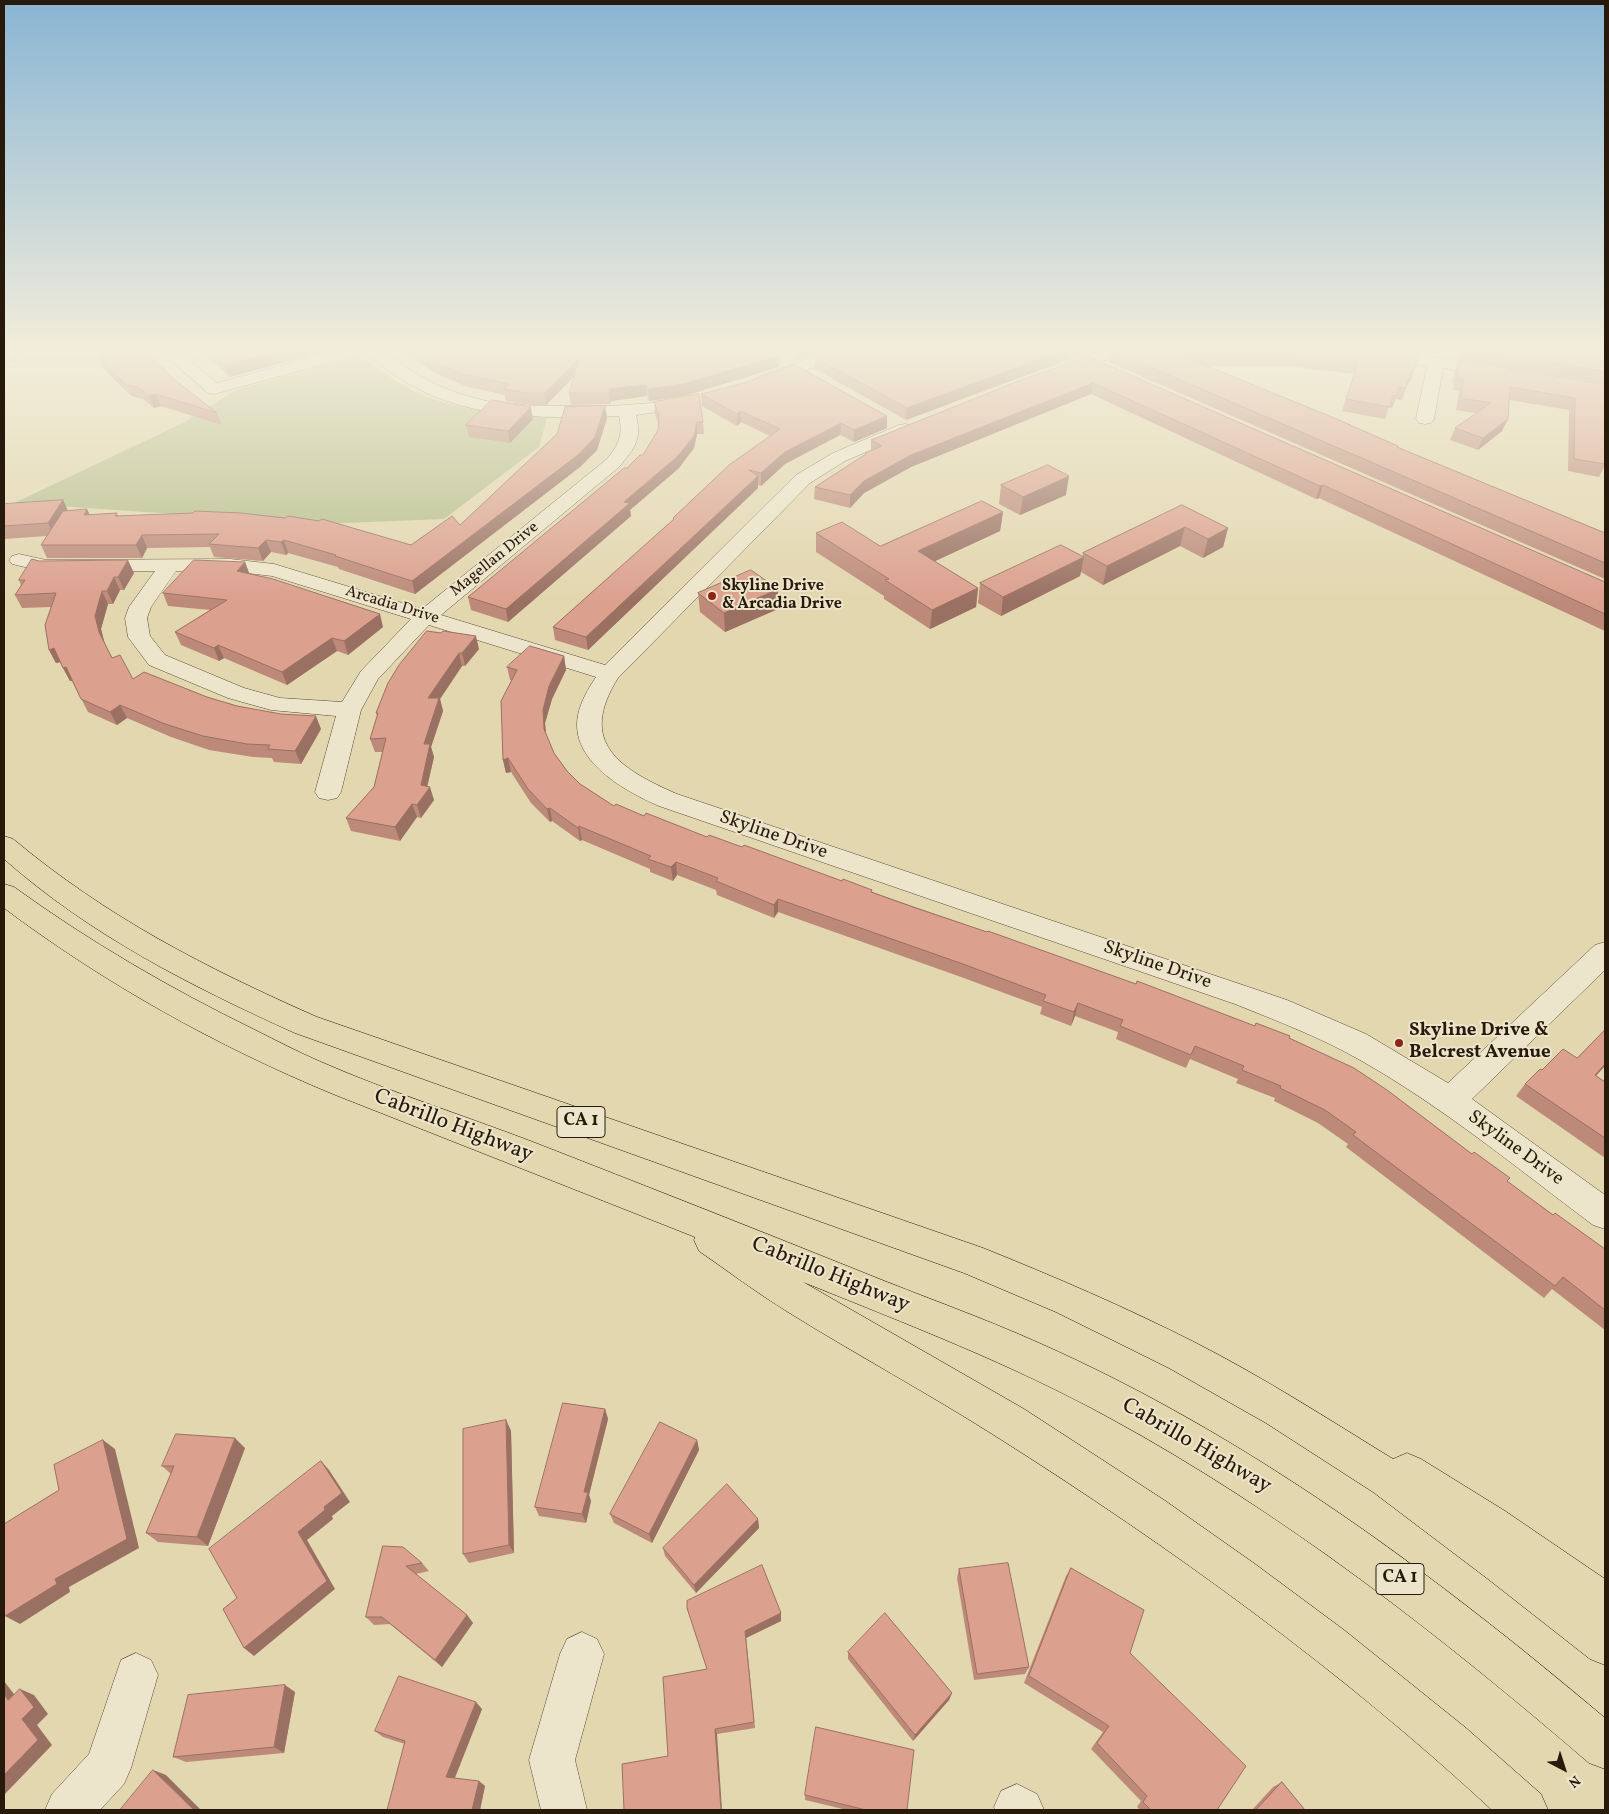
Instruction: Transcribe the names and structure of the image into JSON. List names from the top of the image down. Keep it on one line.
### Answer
{"streets":{"highway":["CA 1","Cabrillo Highway"],"street":["Magellan Drive","Arcadia Drive","Skyline Drive"]},"crossings":[["Magellan Drive","Arcadia Drive"],["Arcadia Drive","Skyline Drive"]],"places":["Skyline Drive & Arcadia Drive","Skyline Drive & Belcrest Avenue"],"north":"bottom right"}
